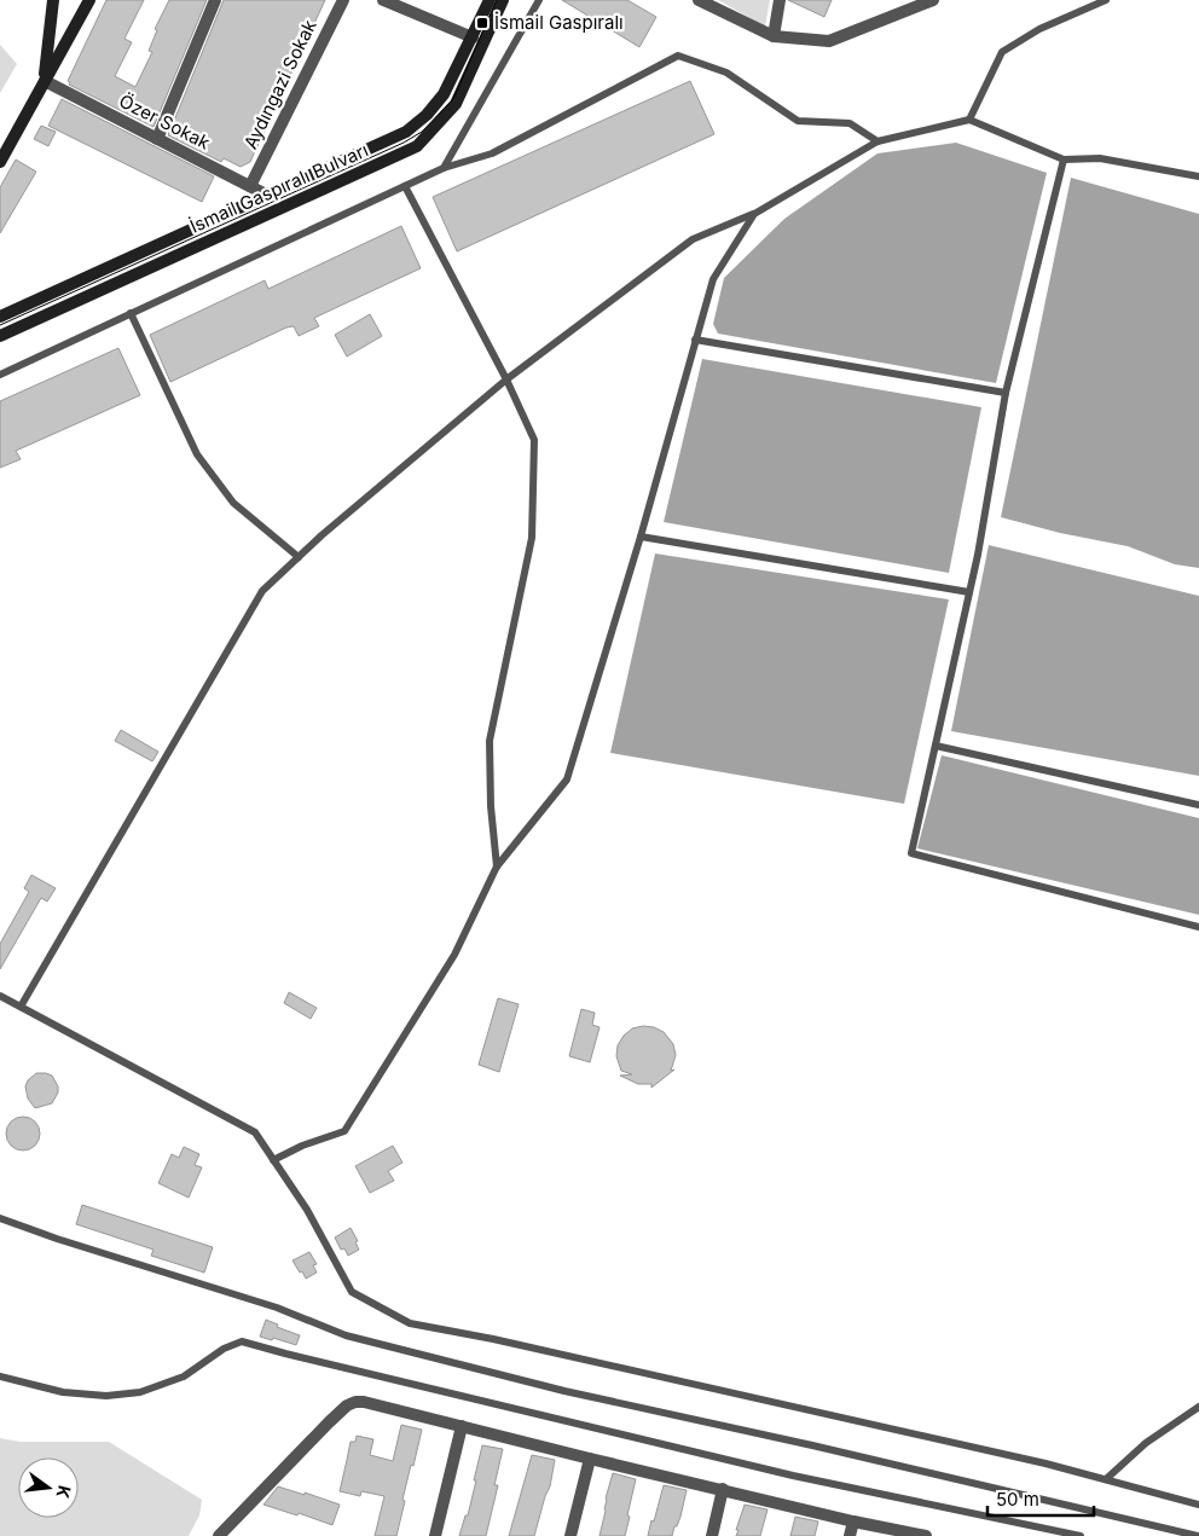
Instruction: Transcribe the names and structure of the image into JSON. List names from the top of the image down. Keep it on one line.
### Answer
{"streets":{"main road":["İsmail Gaspıralı Bulvarı"],"street":["Aydıngazi Sokak","Özer Sokak"]},"crossings":[["Aydıngazi Sokak","Özer Sokak"]],"places":{"transit":["İsmail Gaspıralı"]},"scale_bar":"50 m","north":"right"}
